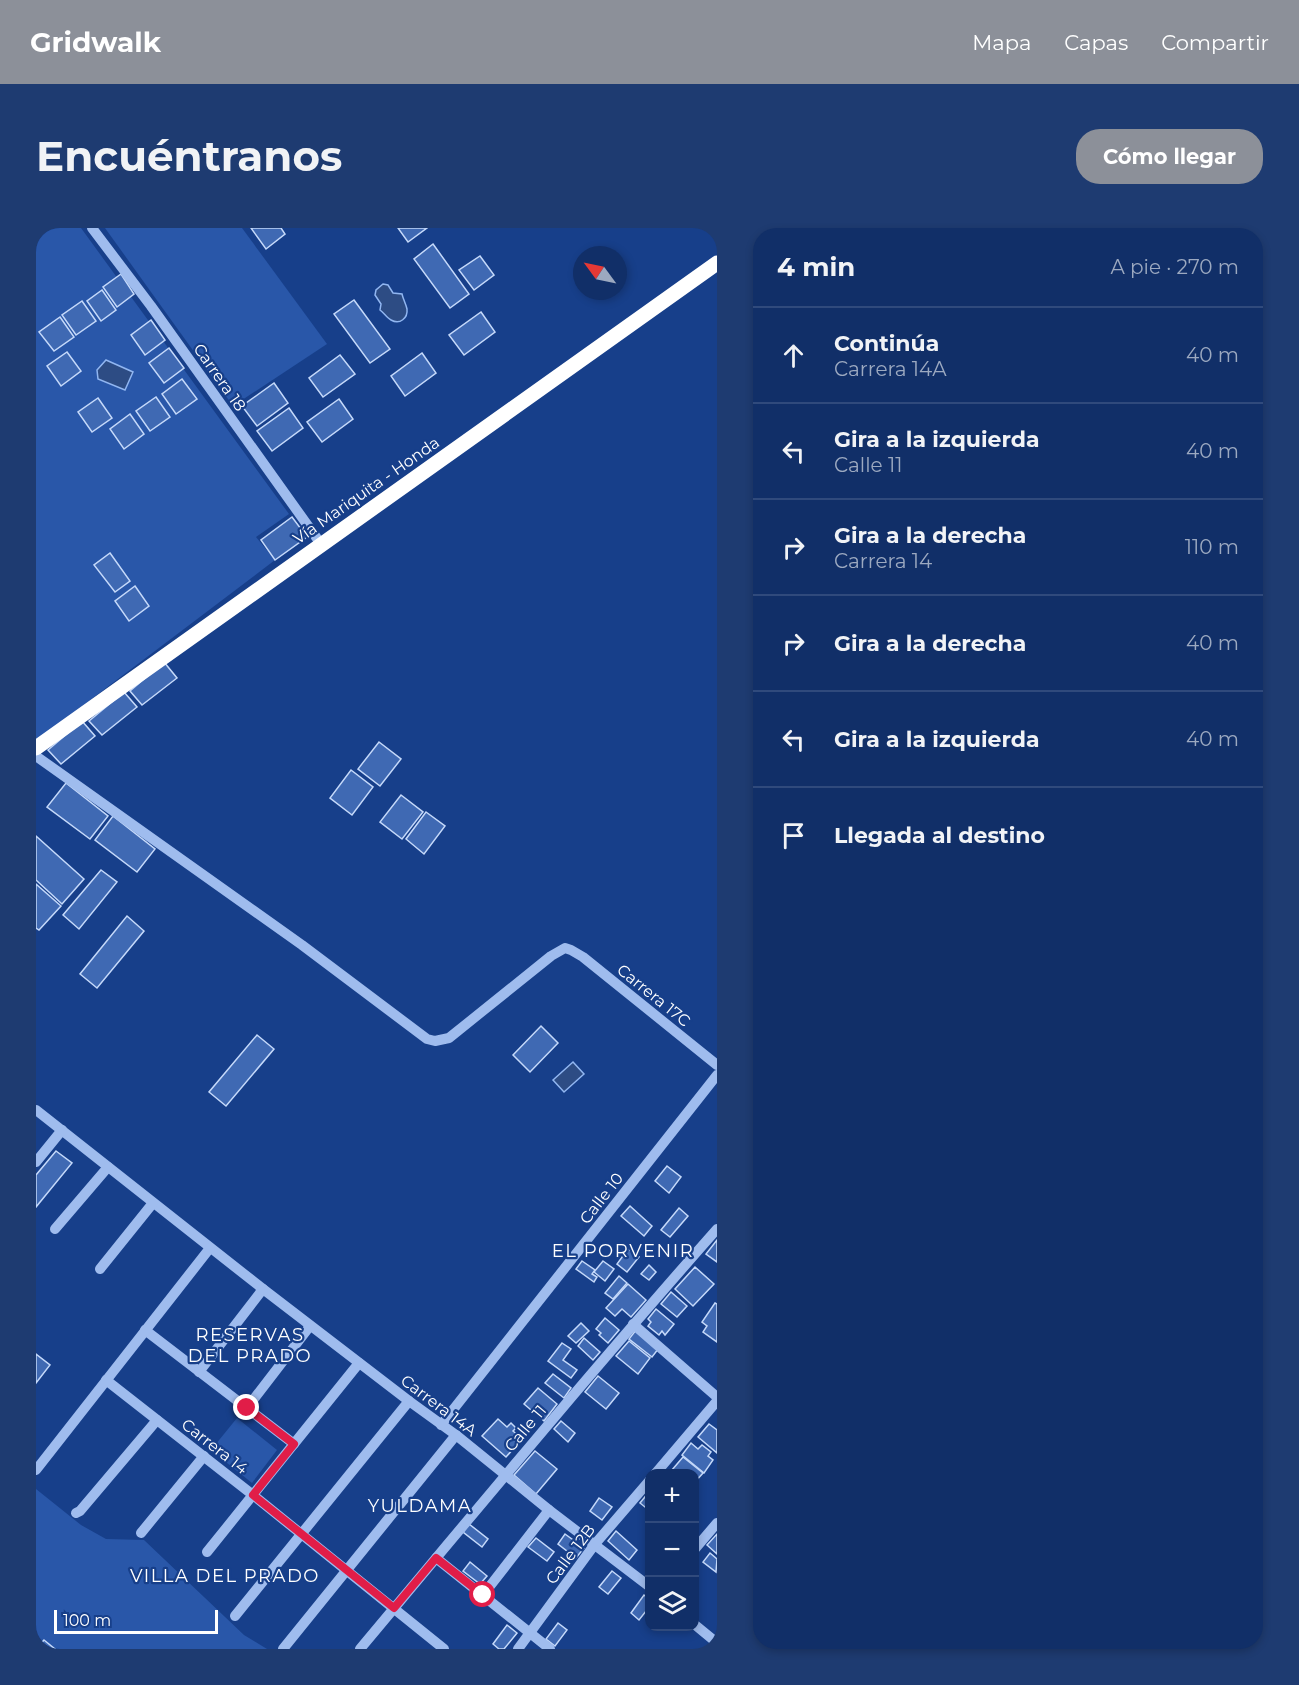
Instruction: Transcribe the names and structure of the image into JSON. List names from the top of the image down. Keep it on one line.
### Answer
{"streets":{"highway":["Vía Mariquita - Honda"],"street":["Carrera 18","Carrera 17C","Calle 10","Carrera 14A","Calle 11","Carrera 14","Calle 12B"]},"crossings":[["Carrera 18","Vía Mariquita - Honda"],["Calle 10","Carrera 14A"],["Carrera 14A","Calle 11"],["Carrera 14A","Calle 12B"],["Calle 11","Carrera 14"]],"districts":["EL PORVENIR","RESERVAS DEL PRADO","YULDAMA","VILLA DEL PRADO"],"scale_bar":"100 m","north":"top left","page":{"header":"Gridwalk","nav":["Mapa","Capas","Compartir"],"buttons":"Cómo llegar","title":"Encuéntranos","heading":["4 min","A pie · 270 m"],"list":[["Continúa","Carrera 14A","40 m"],["Gira a la izquierda","Calle 11","40 m"],["Gira a la derecha","Carrera 14","110 m"],["Gira a la derecha","40 m"],["Gira a la izquierda","40 m"],"Llegada al destino"],"map_buttons":["+","−"],"scale":"100 m"}}
